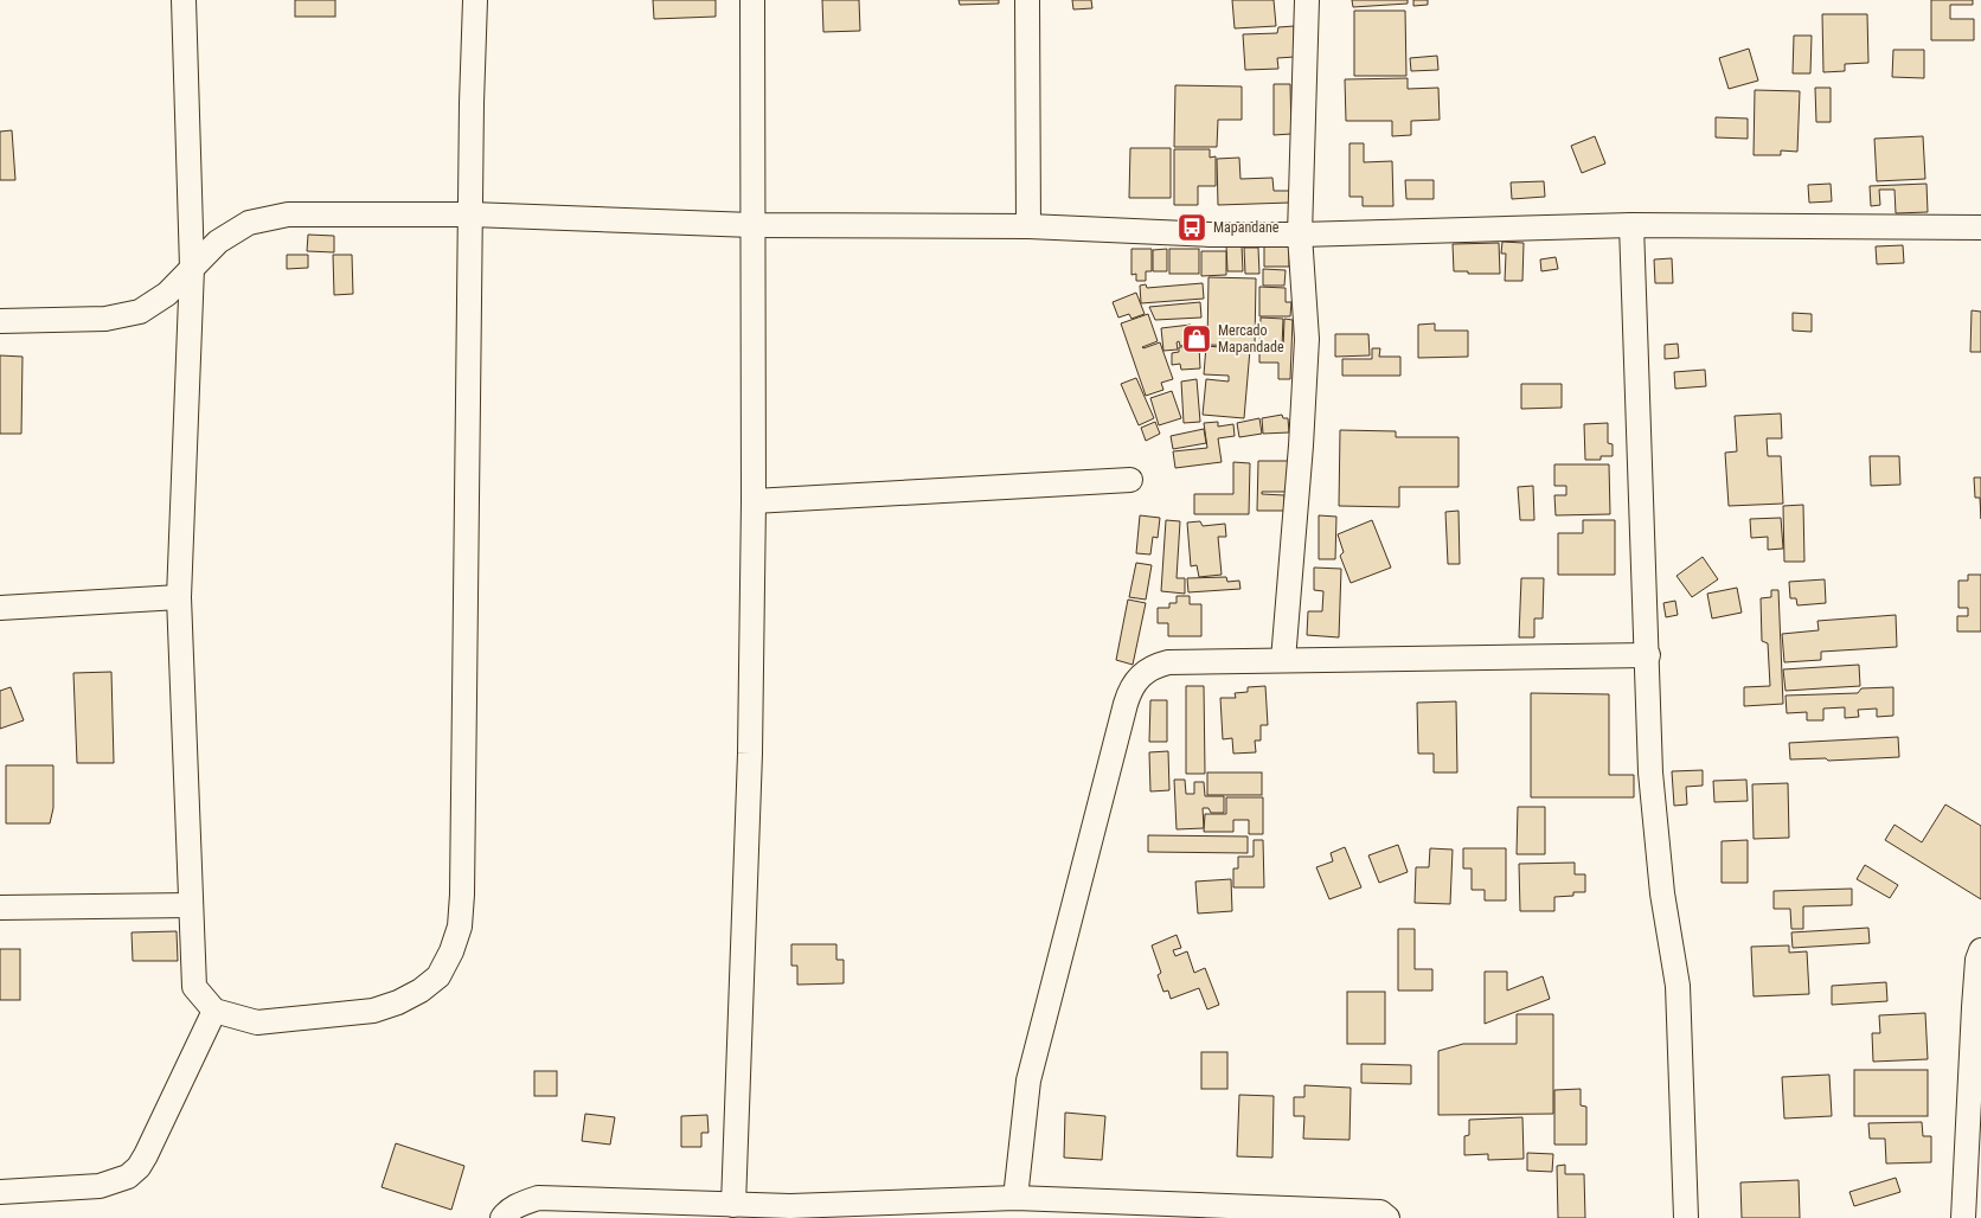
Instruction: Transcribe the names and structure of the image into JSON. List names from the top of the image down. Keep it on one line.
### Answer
{"places":{"bus stop":["Mapandane"],"shop":["Mercado Mapandade"]}}
